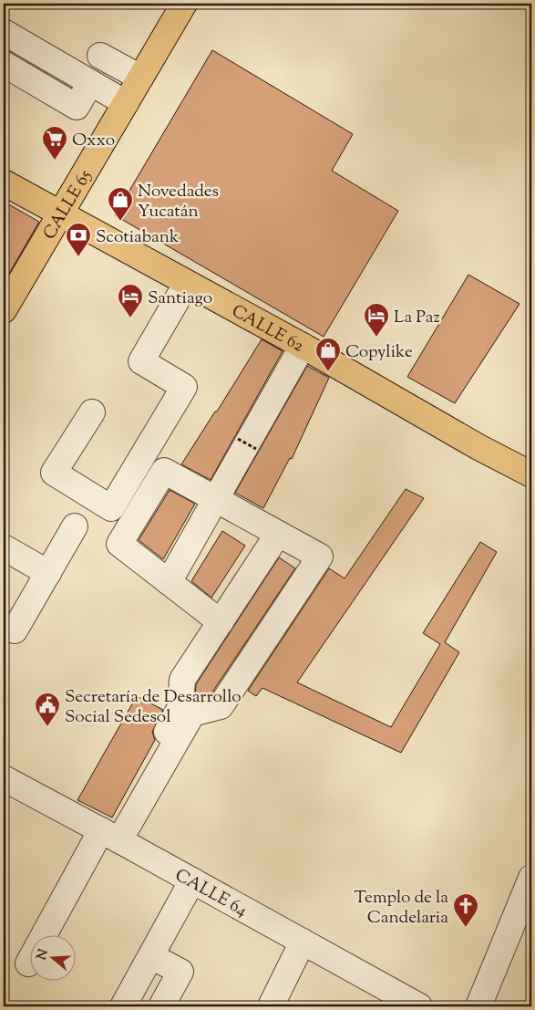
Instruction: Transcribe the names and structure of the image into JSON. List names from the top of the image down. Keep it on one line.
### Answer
{"streets":{"main road":["CALLE 65","CALLE 62"],"street":["CALLE 64"]},"crossings":[["CALLE 65","CALLE 62"]],"places":{"supermarket":["Oxxo"],"shop":["Novedades Yucatán","Copylike"],"bank":["Scotiabank"],"hotel":["Santiago","La Paz"],"public building":["Secretaría de Desarrollo Social Sedesol"],"church":["Templo de la Candelaria"]},"north":"left"}
